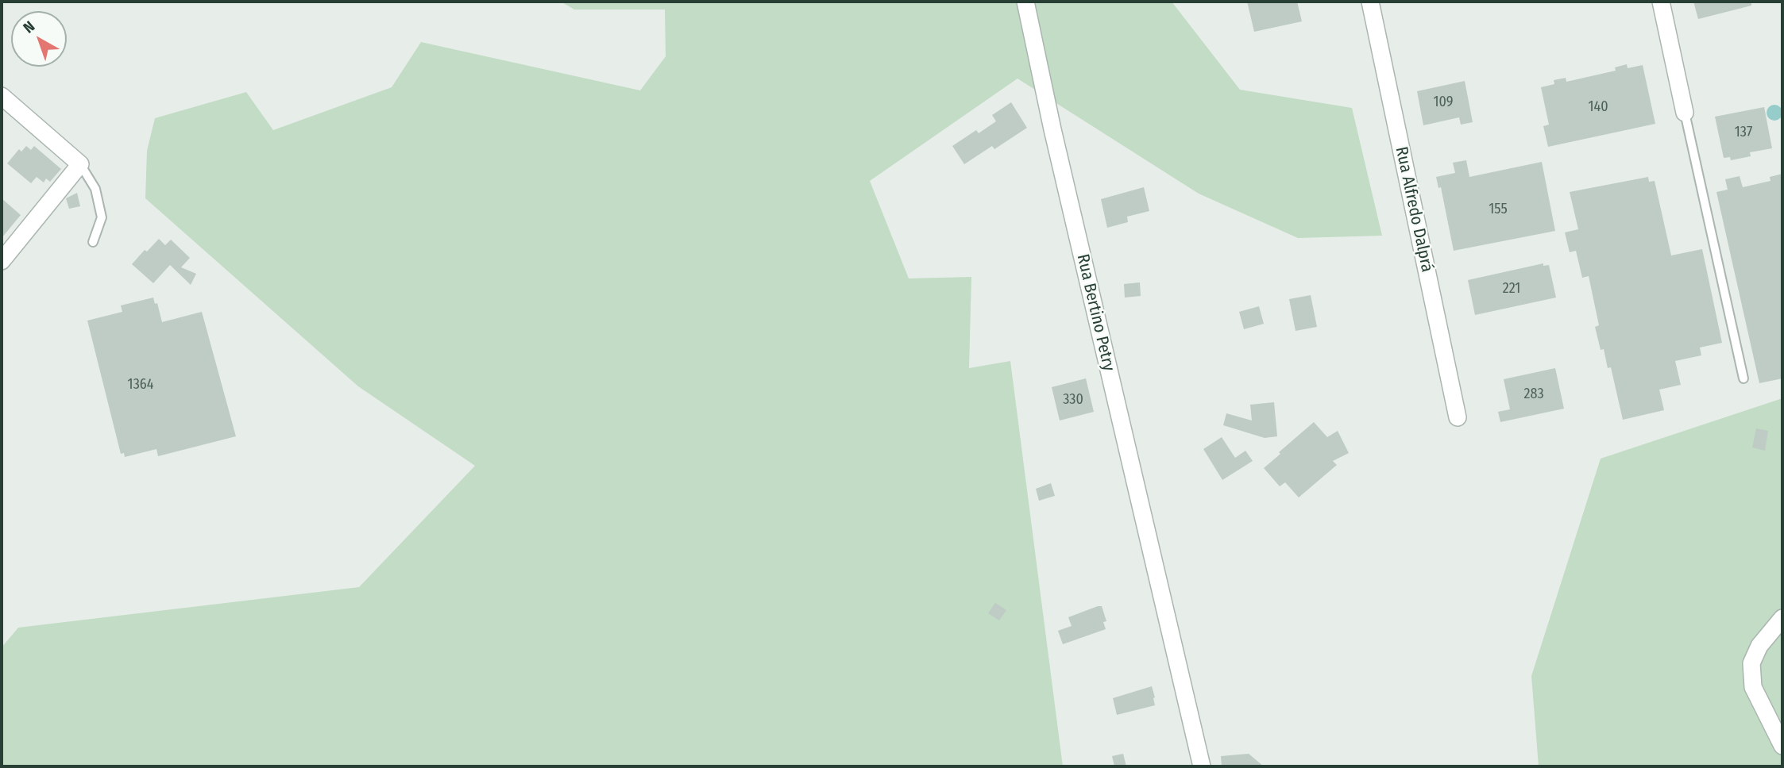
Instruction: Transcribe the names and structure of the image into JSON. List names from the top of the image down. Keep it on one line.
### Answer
{"streets":{"street":["Rua Alfredo Dalprá","Rua Bertino Petry"]},"house_numbers":["109","140","137","155","221","1364","283","330"],"north":"top left"}
